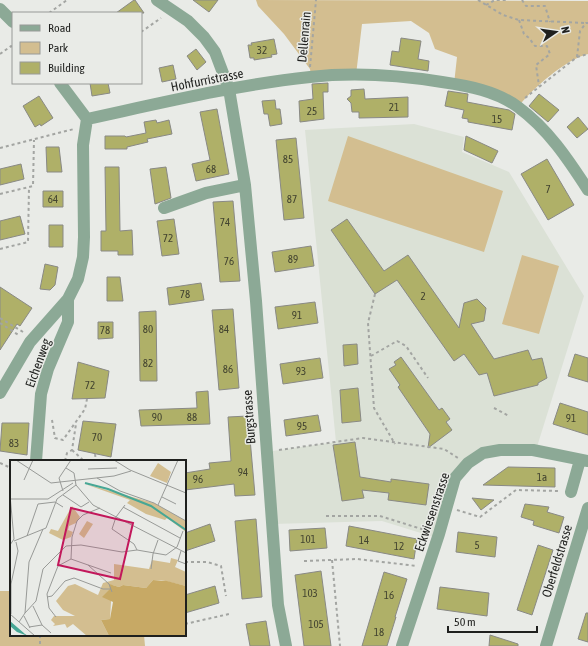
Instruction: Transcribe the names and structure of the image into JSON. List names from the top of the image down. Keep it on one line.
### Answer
{"streets":{"street":["Hohfurristrasse","Eichenweg","Burgstrasse","Eckwiesenstrasse","Oberfeldstrasse"],"path":["Dellenrain"]},"crossings":[["Dellenrain","Hohfurristrasse"],["Hohfurristrasse","Burgstrasse"]],"house_numbers":["32","21","25","15","85","68","7","64","87","74","72","89","76","78","2","91","80","84","78","82","86","93","72","90","88","91","95","70","83","94","1a","96","101","14","5","12","103","16","105","18"],"legend":["Road","Park","Building"],"scale_bar":"50 m","north":"right"}
